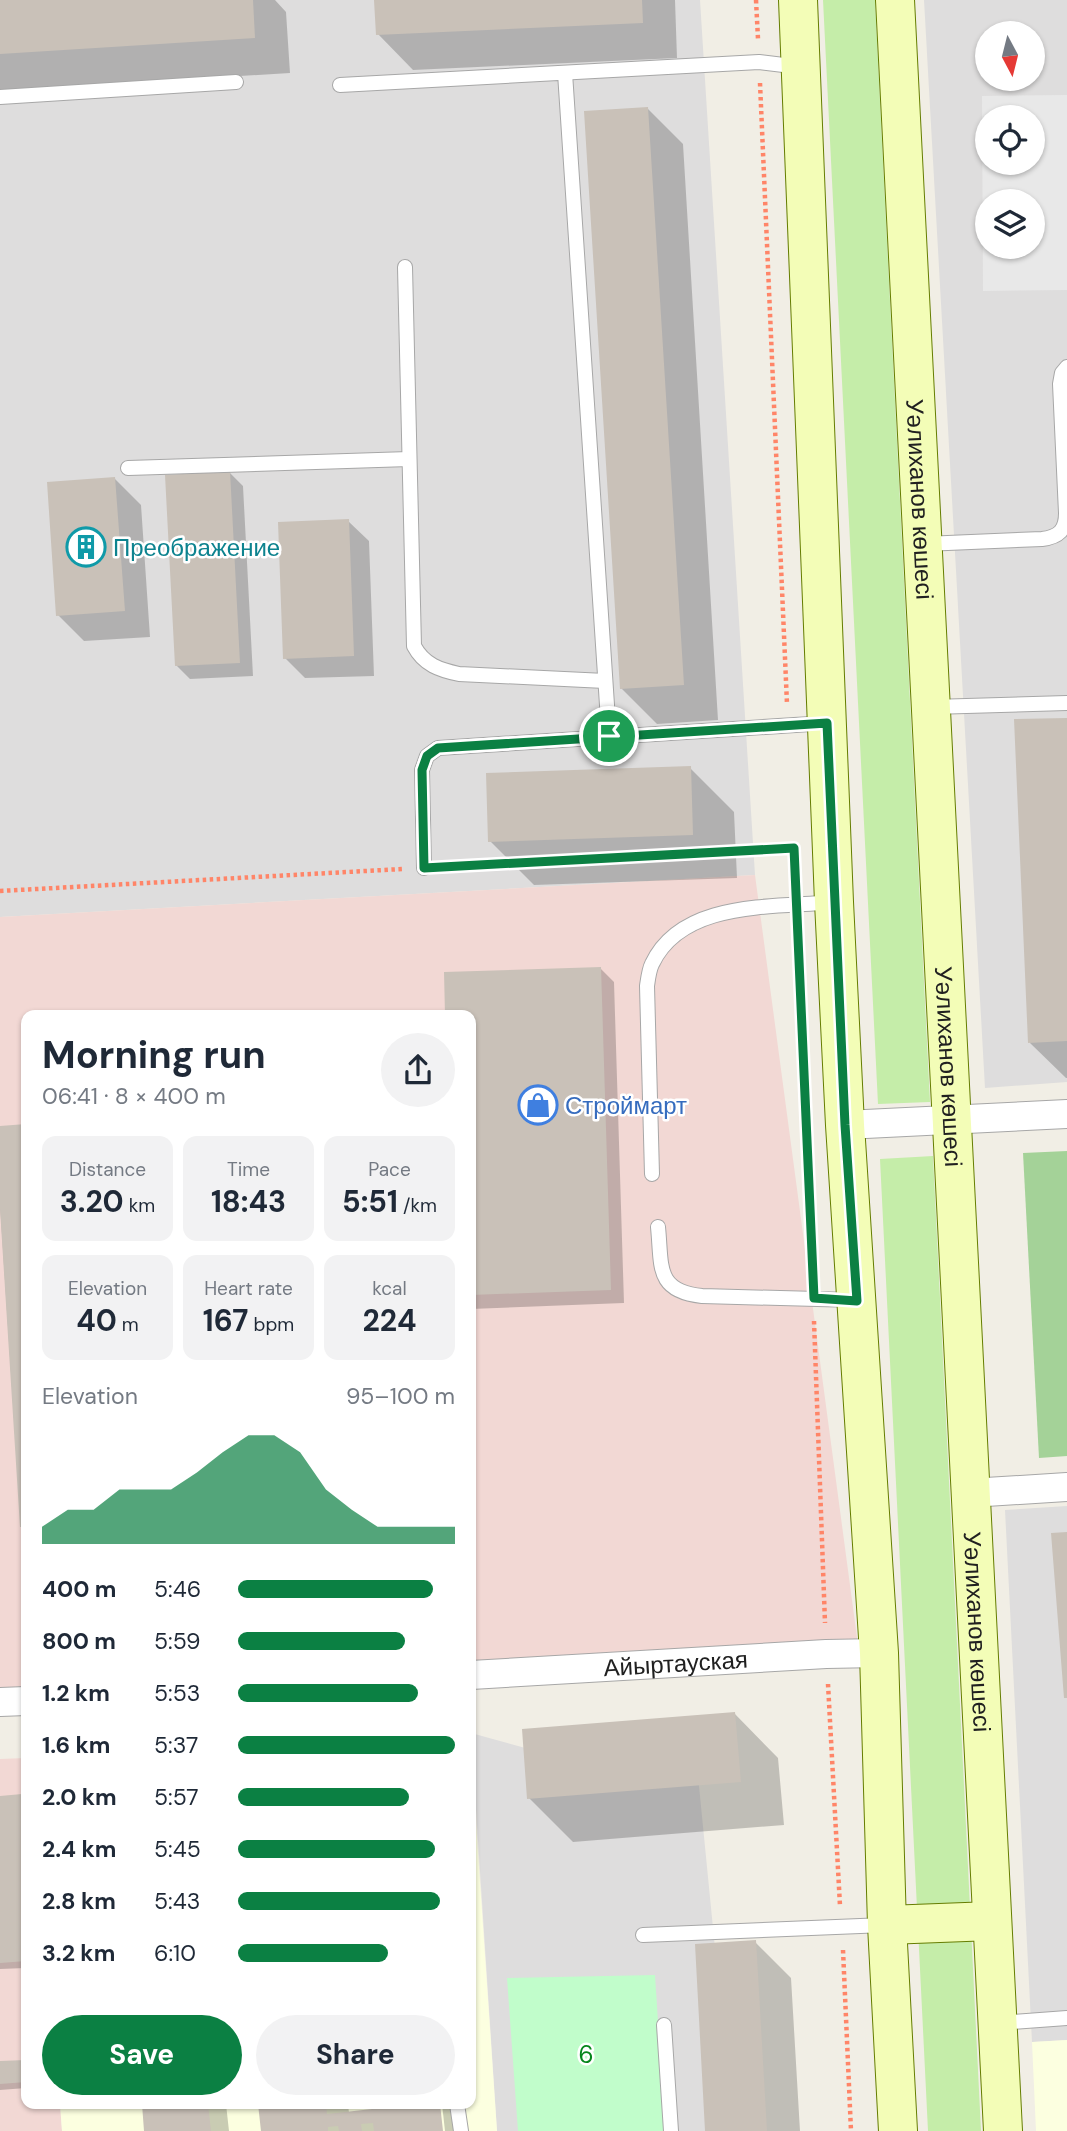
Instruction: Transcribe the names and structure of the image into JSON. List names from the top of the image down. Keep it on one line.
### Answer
{"streets":{"main road":["Уәлиханов көшесі"],"street":["Айыртауская"]},"parks":["6"],"places":{"building":["Преображение"],"shop":["Строймарт"]},"north":"bottom","page":{"heading":["Morning run","06:41 · 8 × 400 m"],"stats":[["Distance","3.20 km"],["Time","18:43"],["Pace","5:51 /km"],["Elevation","40 m"],["Heart rate","167 bpm"],["kcal","224"]],"chart":["Elevation","95–100 m"],"list":[{"name":"400 m","note":"5:46"},{"name":"800 m","note":"5:59"},{"name":"1.2 km","note":"5:53"},{"name":"1.6 km","note":"5:37"},{"name":"2.0 km","note":"5:57"},{"name":"2.4 km","note":"5:45"},{"name":"2.8 km","note":"5:43"},{"name":"3.2 km","note":"6:10"}],"buttons":["Save","Share"]}}
